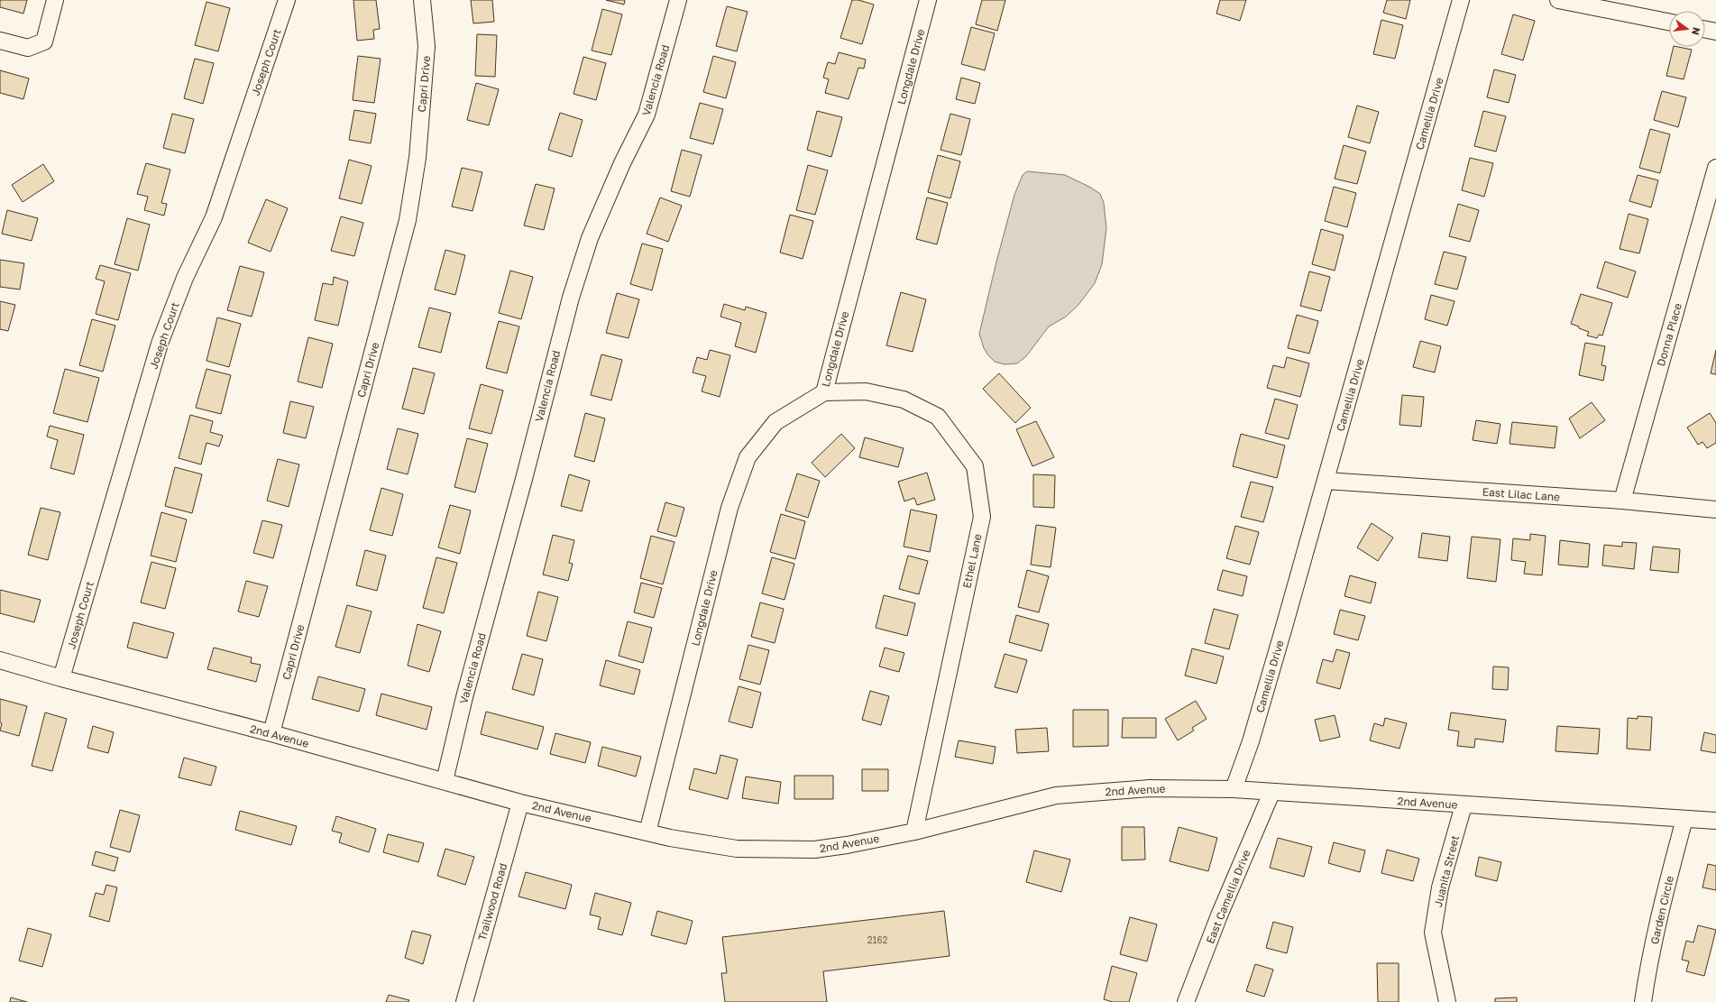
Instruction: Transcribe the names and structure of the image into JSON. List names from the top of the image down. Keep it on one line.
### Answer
{"streets":{"street":["Joseph Court","Longdale Drive","Valencia Road","Capri Drive","Camellia Drive","Donna Place","East Lilac Lane","Ethel Lane","2nd Avenue","Juanita Street","East Camellia Drive","Trailwood Road","Garden Circle"]},"crossings":[["Joseph Court","2nd Avenue"],["Longdale Drive","Ethel Lane"],["Longdale Drive","2nd Avenue"],["Valencia Road","2nd Avenue"],["Capri Drive","2nd Avenue"],["Camellia Drive","East Lilac Lane"],["Camellia Drive","2nd Avenue"],["Donna Place","East Lilac Lane"],["Ethel Lane","2nd Avenue"],["2nd Avenue","Juanita Street"],["2nd Avenue","East Camellia Drive"],["2nd Avenue","Trailwood Road"],["2nd Avenue","Garden Circle"]],"house_numbers":["2162"],"north":"right"}
